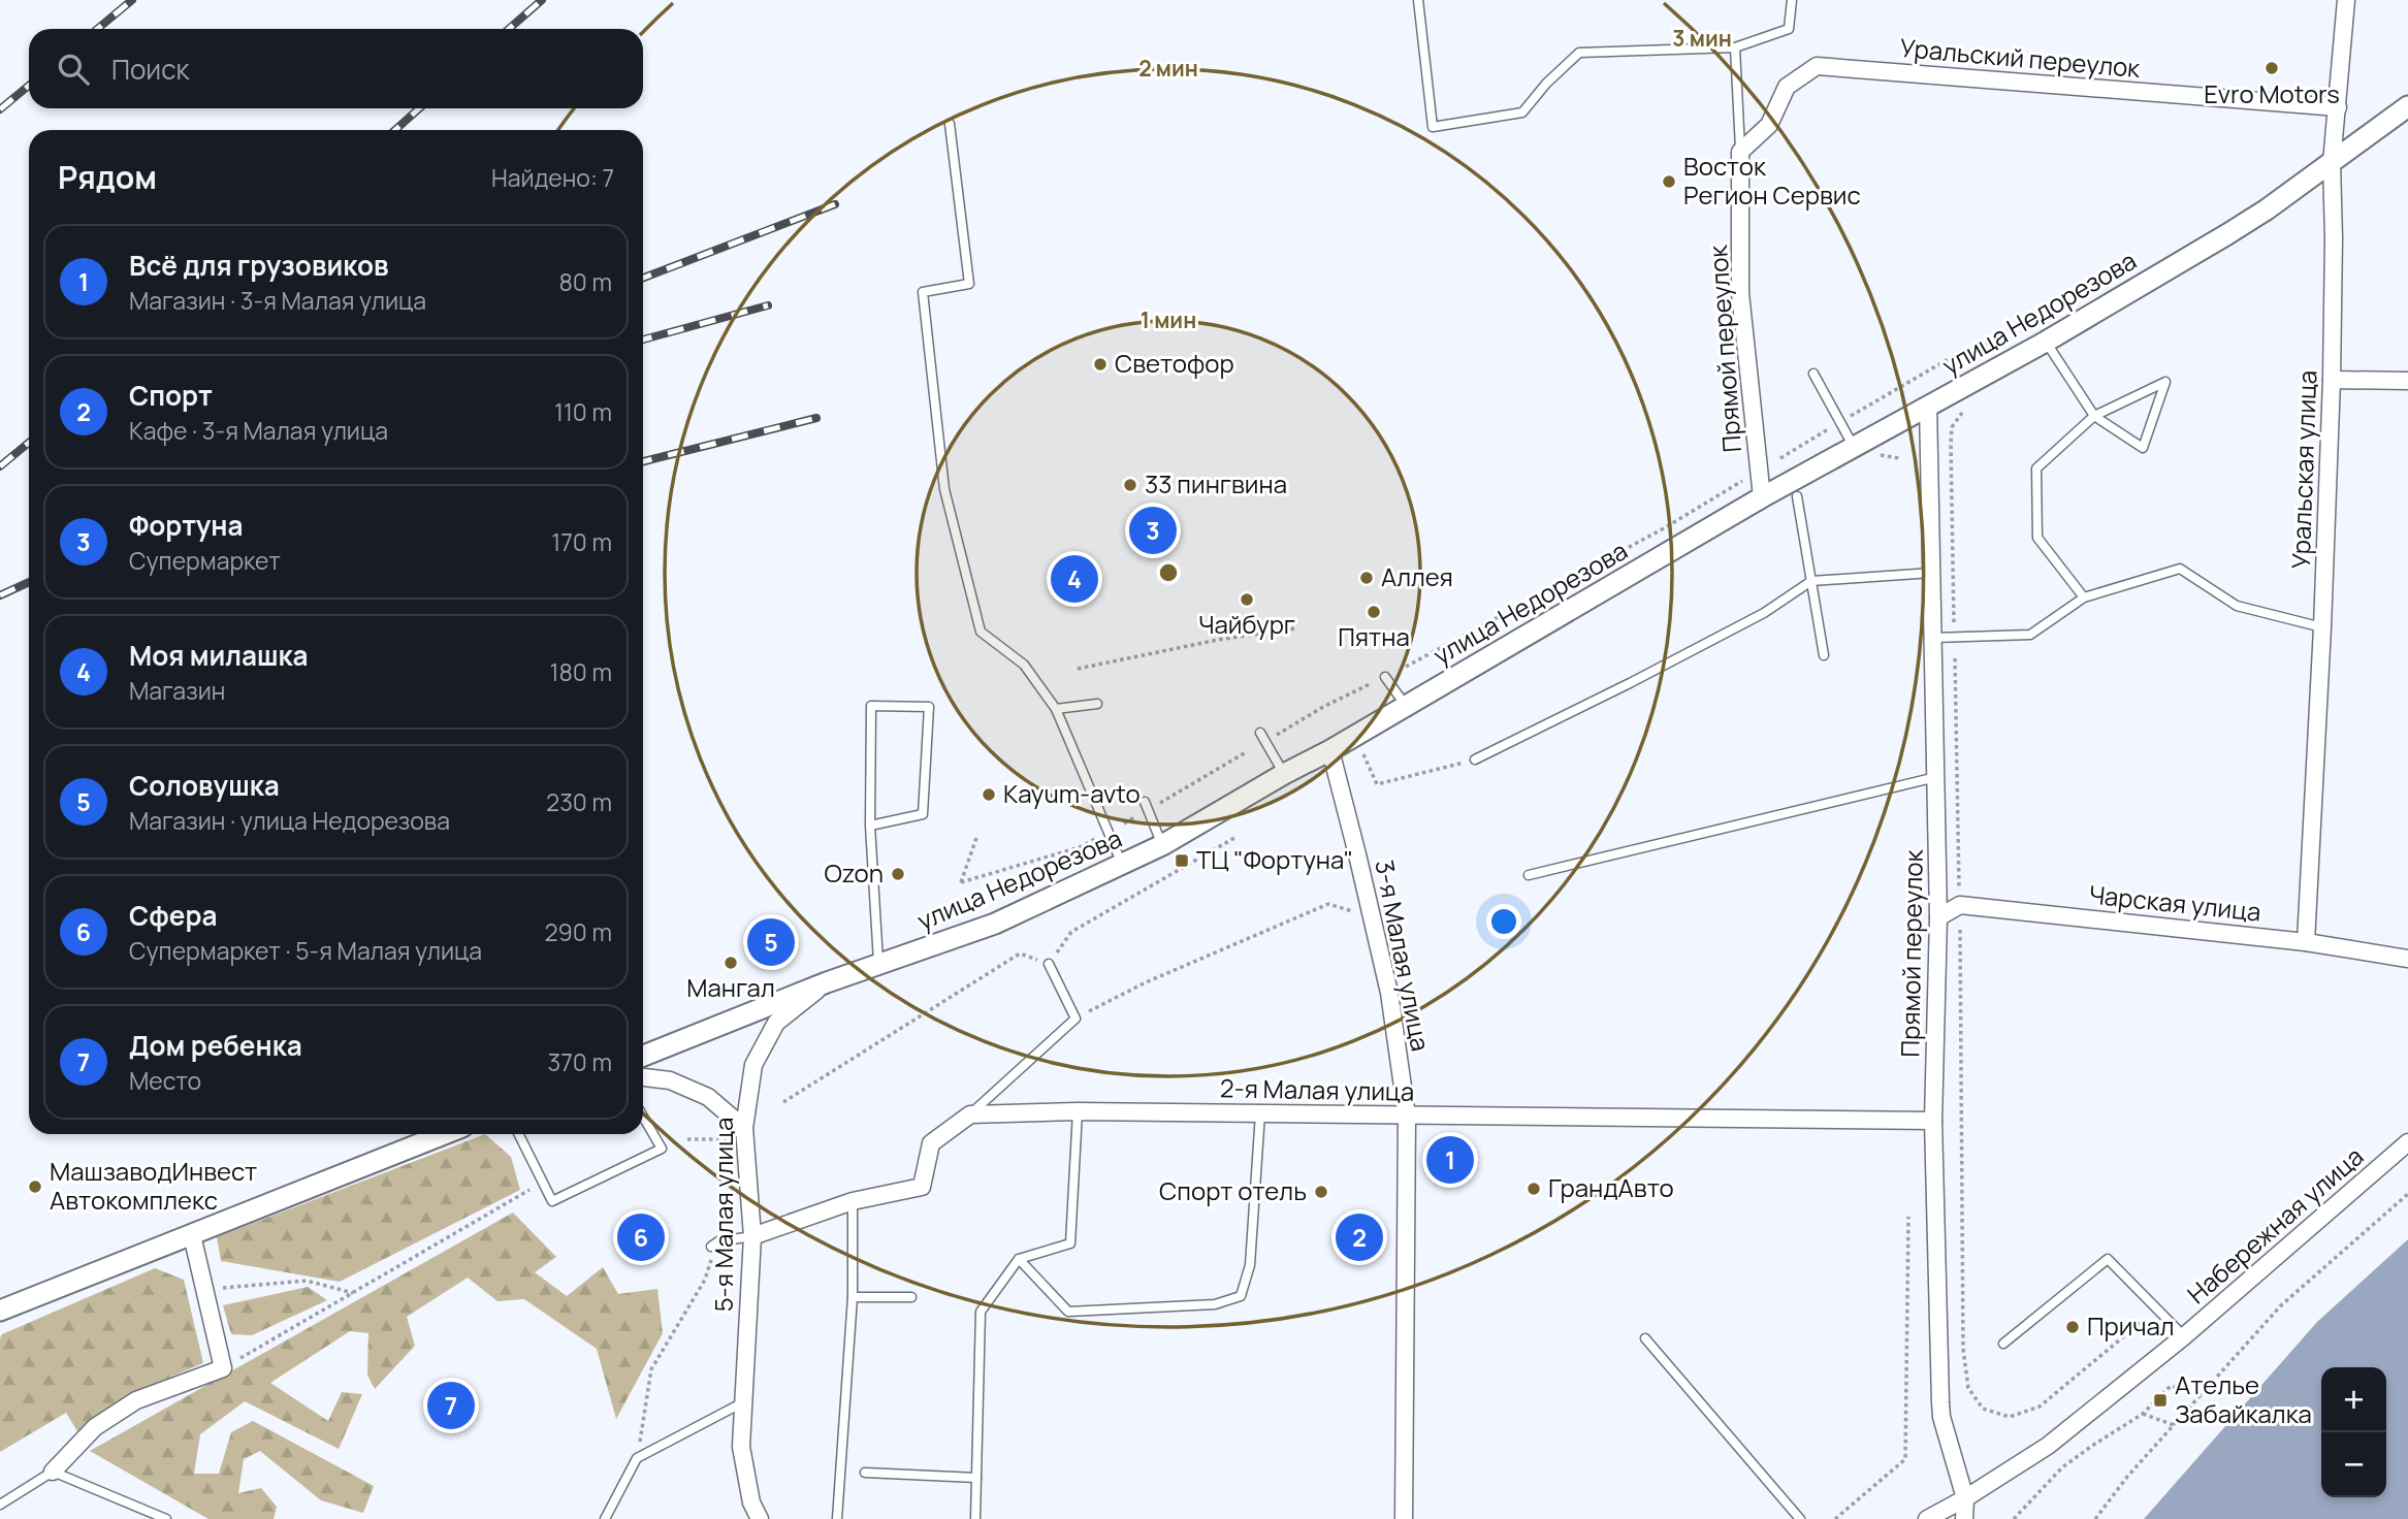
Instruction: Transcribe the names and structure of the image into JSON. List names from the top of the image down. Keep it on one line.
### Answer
{"streets":{"street":["Уральский переулок","улица Недорезова","Прямой переулок","Уральская улица","Чарская улица","3-я Малая улица","2-я Малая улица","5-я Малая улица","Набережная улица"]},"crossings":[["Уральский переулок","Прямой переулок"],["Уральский переулок","Уральская улица"],["улица Недорезова","Прямой переулок"],["улица Недорезова","Уральская улица"],["улица Недорезова","3-я Малая улица"],["улица Недорезова","5-я Малая улица"],["Прямой переулок","Чарская улица"],["Прямой переулок","2-я Малая улица"],["Прямой переулок","Набережная улица"],["Уральская улица","Чарская улица"],["3-я Малая улица","2-я Малая улица"]],"places":{"other":["Evro Motors","Восток Регион Сервис","Светофор","33 пингвина","Аллея","Чайбург","Пятна","Kayum-avto","Ozon","Мангал","МашзаводИнвест Автокомплекс","ГрандАвто","Спорт отель","Причал"],"transit":["ТЦ \"Фортуна\"","Ателье Забайкалка"]},"page":{"search":"Поиск","heading":["Рядом","Найдено: 7"],"list":[{"mark":"1","name":"Всё для грузовиков","note":"Магазин · 3-я Малая улица","value":"80 m"},{"mark":"2","name":"Спорт","note":"Кафе · 3-я Малая улица","value":"110 m"},{"mark":"3","name":"Фортуна","note":"Супермаркет","value":"170 m"},{"mark":"4","name":"Моя милашка","note":"Магазин","value":"180 m"},{"mark":"5","name":"Соловушка","note":"Магазин · улица Недорезова","value":"230 m"},{"mark":"6","name":"Сфера","note":"Супермаркет · 5-я Малая улица","value":"290 m"},{"mark":"7","name":"Дом ребенка","note":"Место","value":"370 m"}],"pins":["3","4","5","1","2","6","7"],"map_buttons":["+","−"]},"rings":["3 мин","2 мин","1 мин"]}
